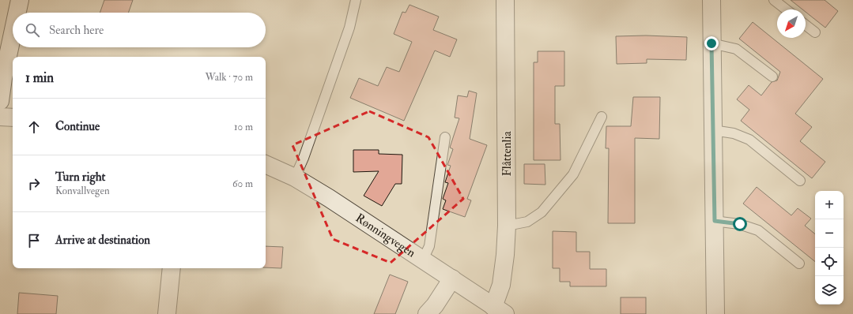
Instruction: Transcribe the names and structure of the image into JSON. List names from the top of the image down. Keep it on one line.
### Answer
{"streets":{"street":["Flåttenlia","Rønningvegen"]},"crossings":[["Flåttenlia","Rønningvegen"]],"north":"bottom left","page":{"search":"Search here","heading":["1 min","Walk · 70 m"],"list":[["Continue","10 m"],["Turn right","Konvallvegen","60 m"],"Arrive at destination"],"map_buttons":["+","−"]}}
